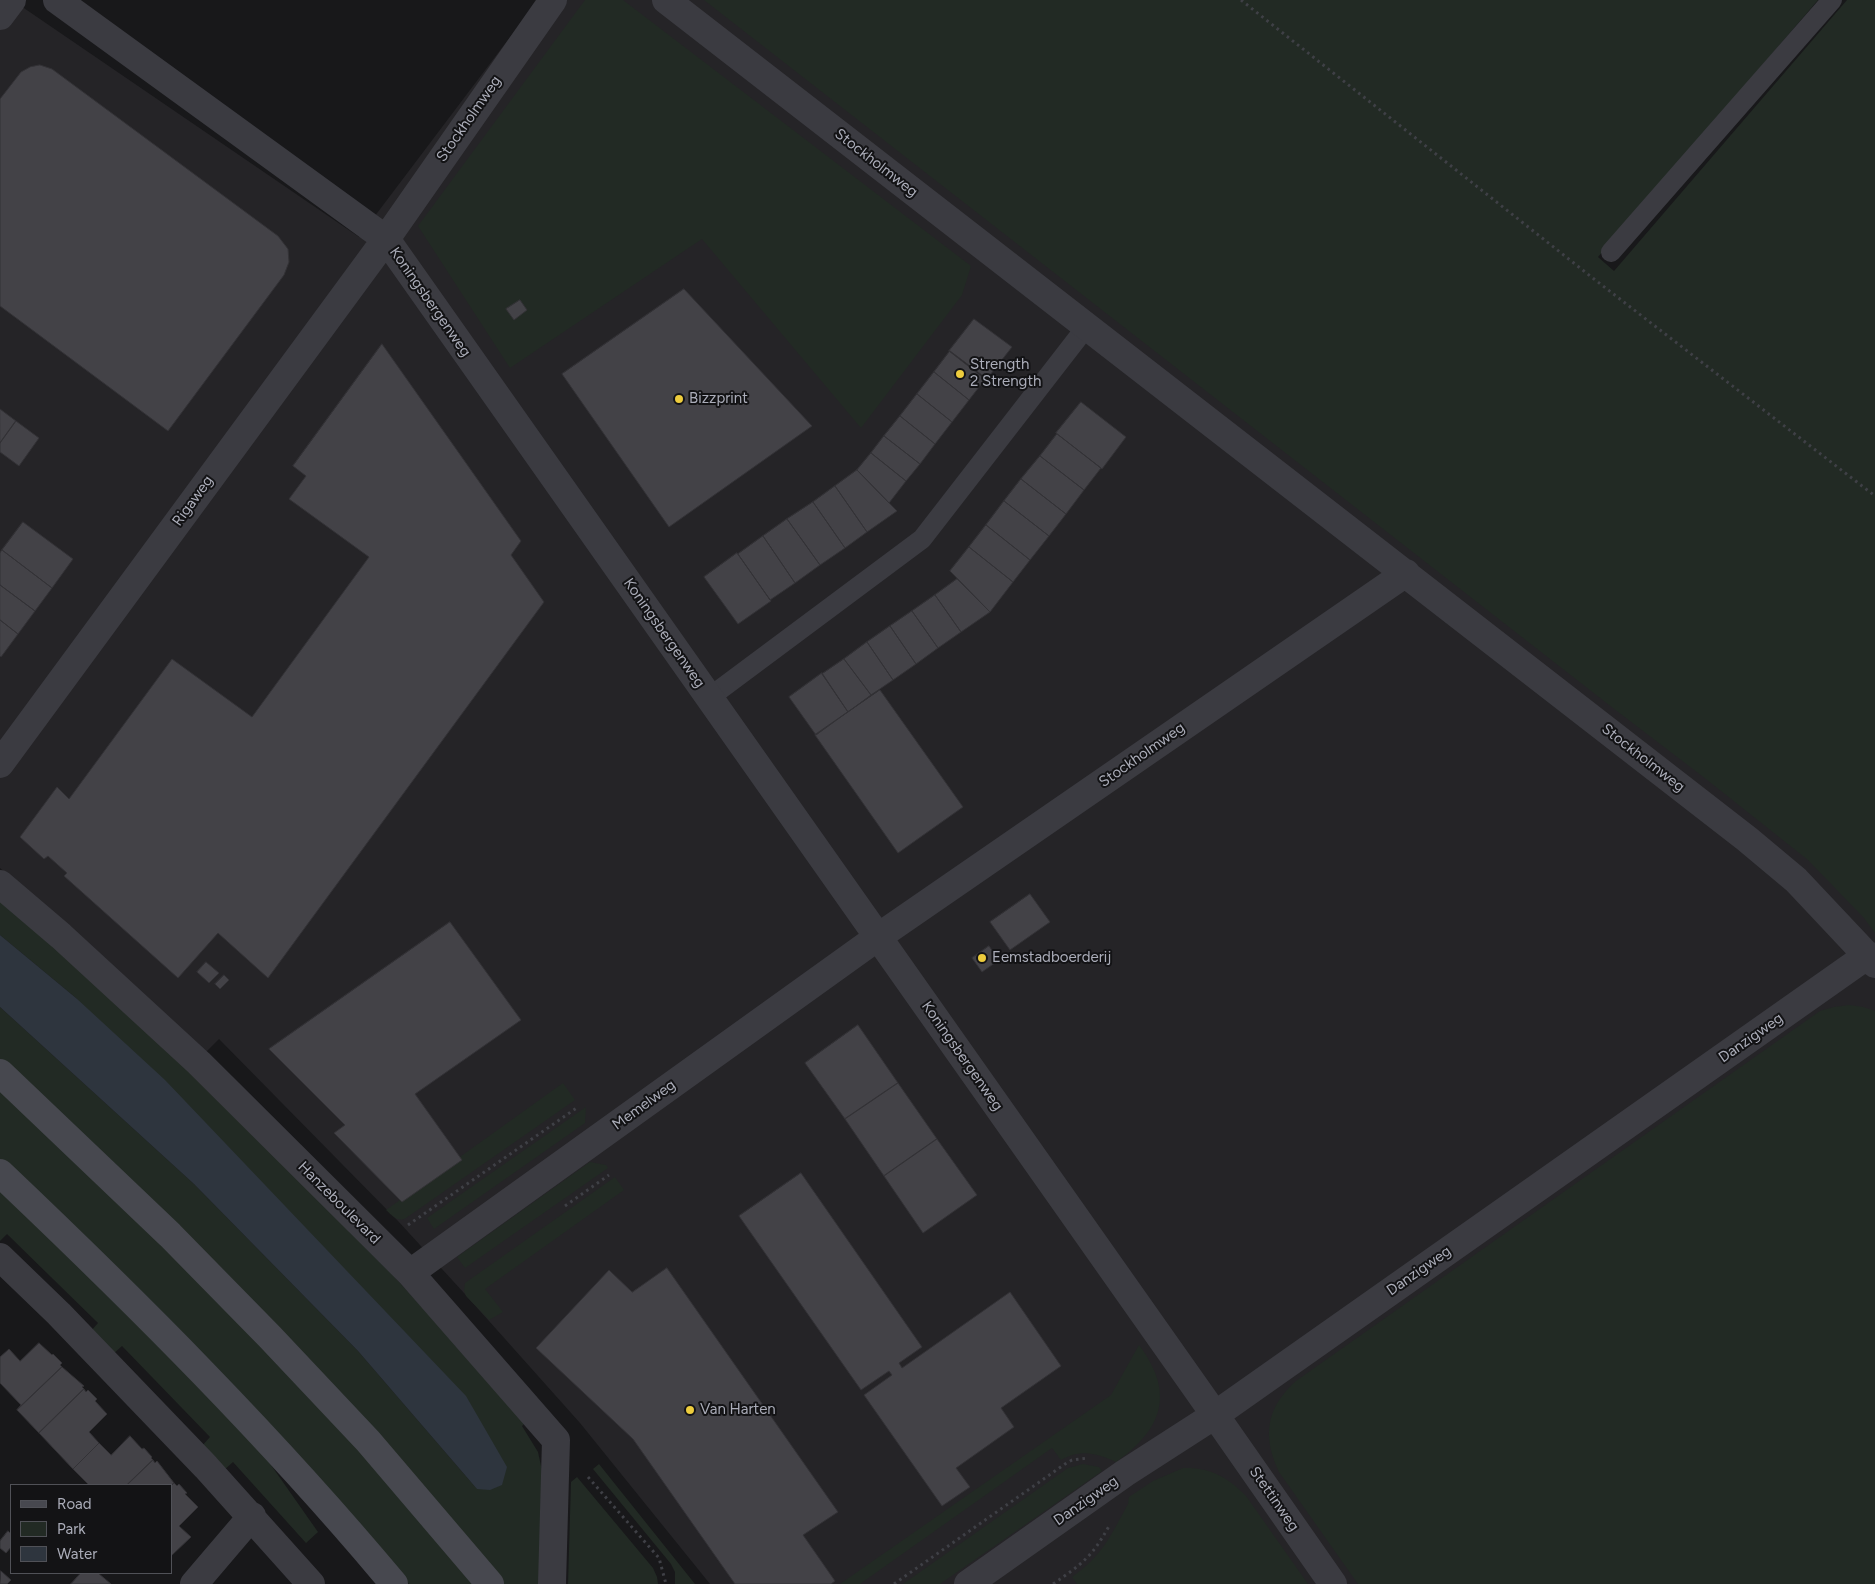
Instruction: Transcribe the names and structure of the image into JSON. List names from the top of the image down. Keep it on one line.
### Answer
{"streets":{"street":["Stockholmweg","Koningsbergenweg","Rigaweg","Danzigweg","Memelweg","Hanzeboulevard","Stettinweg"]},"crossings":[["Stockholmweg","Koningsbergenweg"],["Stockholmweg","Rigaweg"],["Stockholmweg","Danzigweg"],["Stockholmweg","Memelweg"],["Koningsbergenweg","Rigaweg"],["Koningsbergenweg","Danzigweg"],["Koningsbergenweg","Memelweg"],["Koningsbergenweg","Stettinweg"],["Danzigweg","Stettinweg"],["Memelweg","Hanzeboulevard"]],"places":["Strength 2 Strength","Bizzprint","Eemstadboerderij","Van Harten"],"legend":["Road","Park","Water"]}
